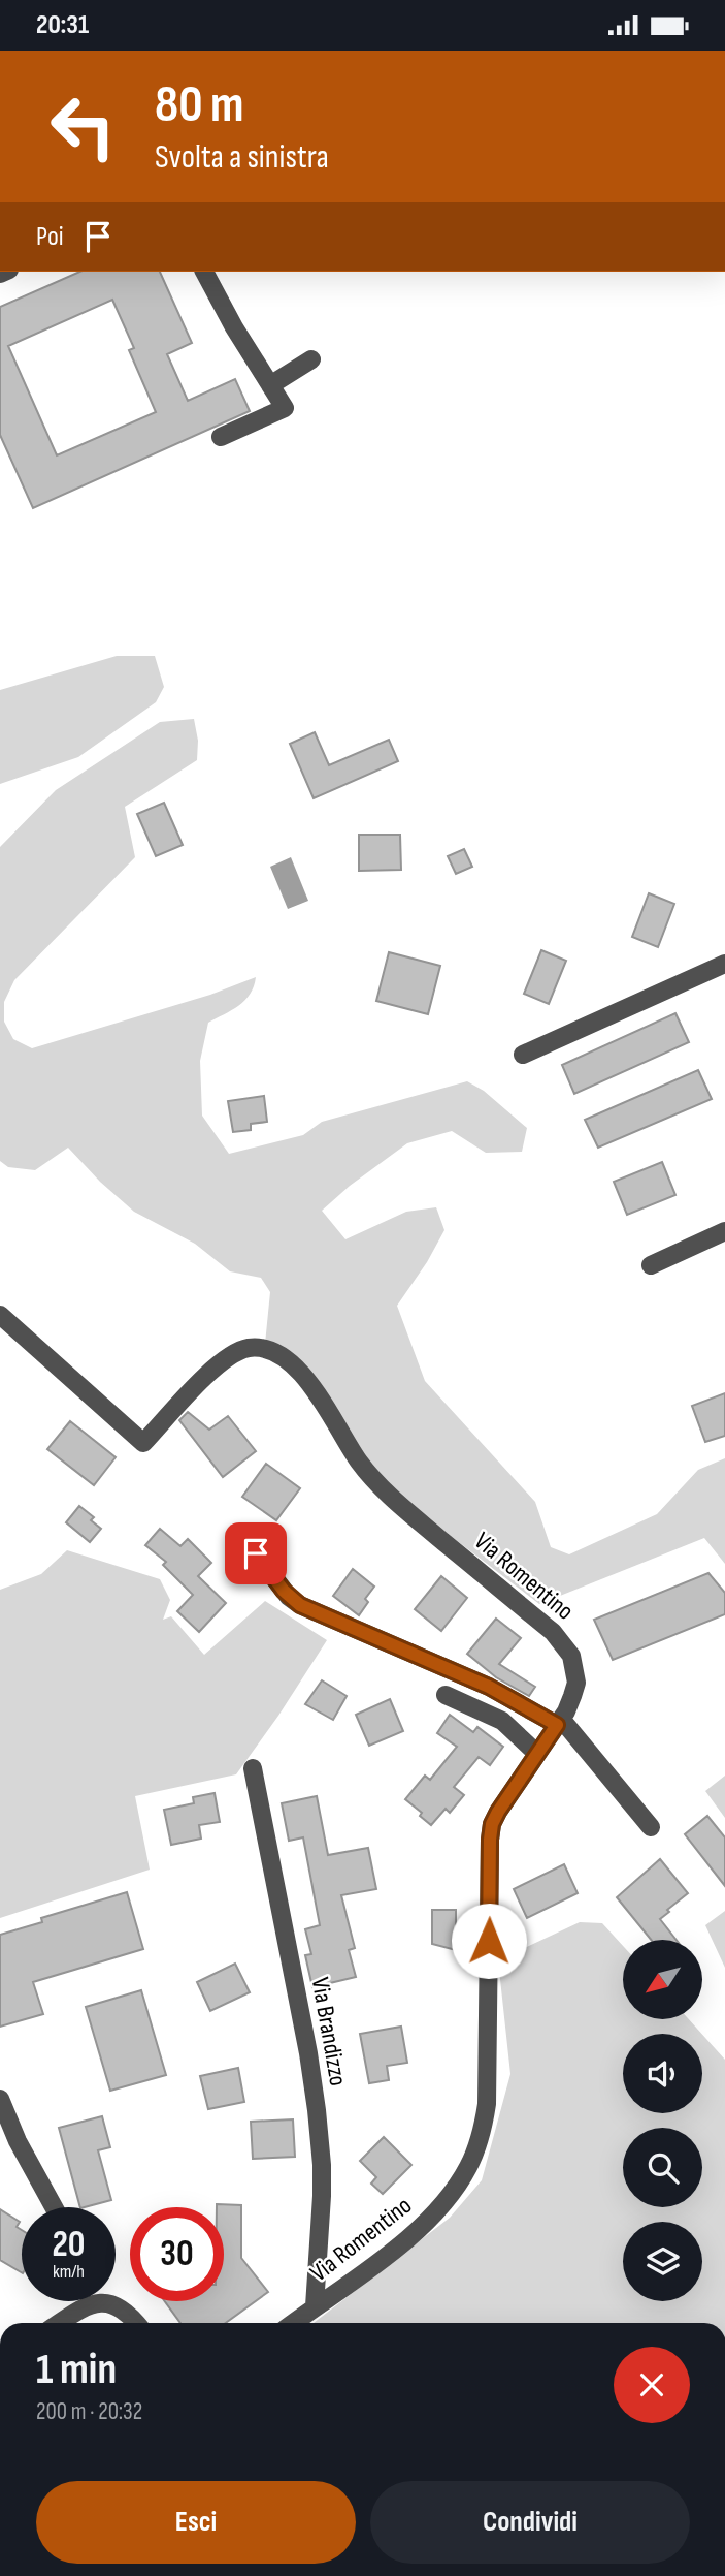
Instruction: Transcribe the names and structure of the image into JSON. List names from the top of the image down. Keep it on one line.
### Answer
{"streets":{"street":["Via Romentino","Via Brandizzo"]},"crossings":[["Via Romentino","Via Brandizzo"]],"north":"bottom left","page":{"status":"20:31","turn":["80 m","Svolta a sinistra"],"then":"Poi","speed":"20 km/h","limit":"30","heading":["1 min","200 m · 20:32"],"buttons":["Esci","Condividi"]}}
